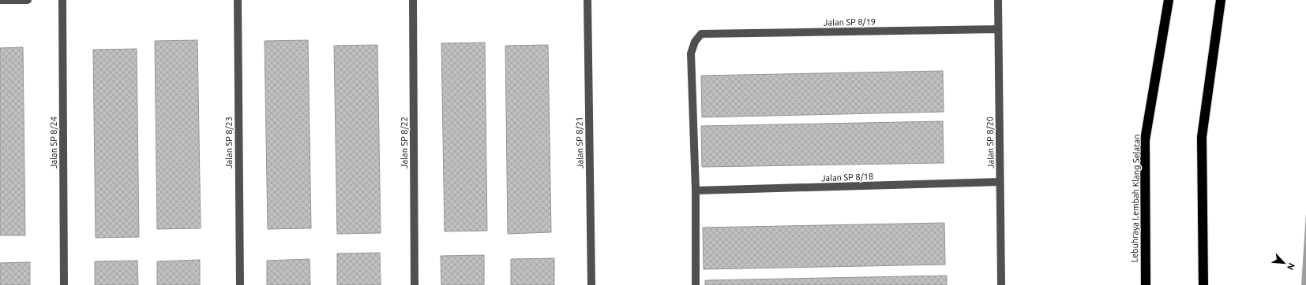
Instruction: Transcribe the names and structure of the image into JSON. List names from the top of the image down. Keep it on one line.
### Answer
{"streets":{"highway":["Lebuhraya Lembah Klang Selatan"],"street":["Jalan SP 8/19","Jalan SP 8/24","Jalan SP 8/23","Jalan SP 8/22","Jalan SP 8/21","Jalan SP 8/20","Jalan SP 8/18"]},"crossings":[["Jalan SP 8/19","Jalan SP 8/20"],["Jalan SP 8/19","Jalan SP 8/18"],["Jalan SP 8/20","Jalan SP 8/18"]],"north":"bottom right"}
